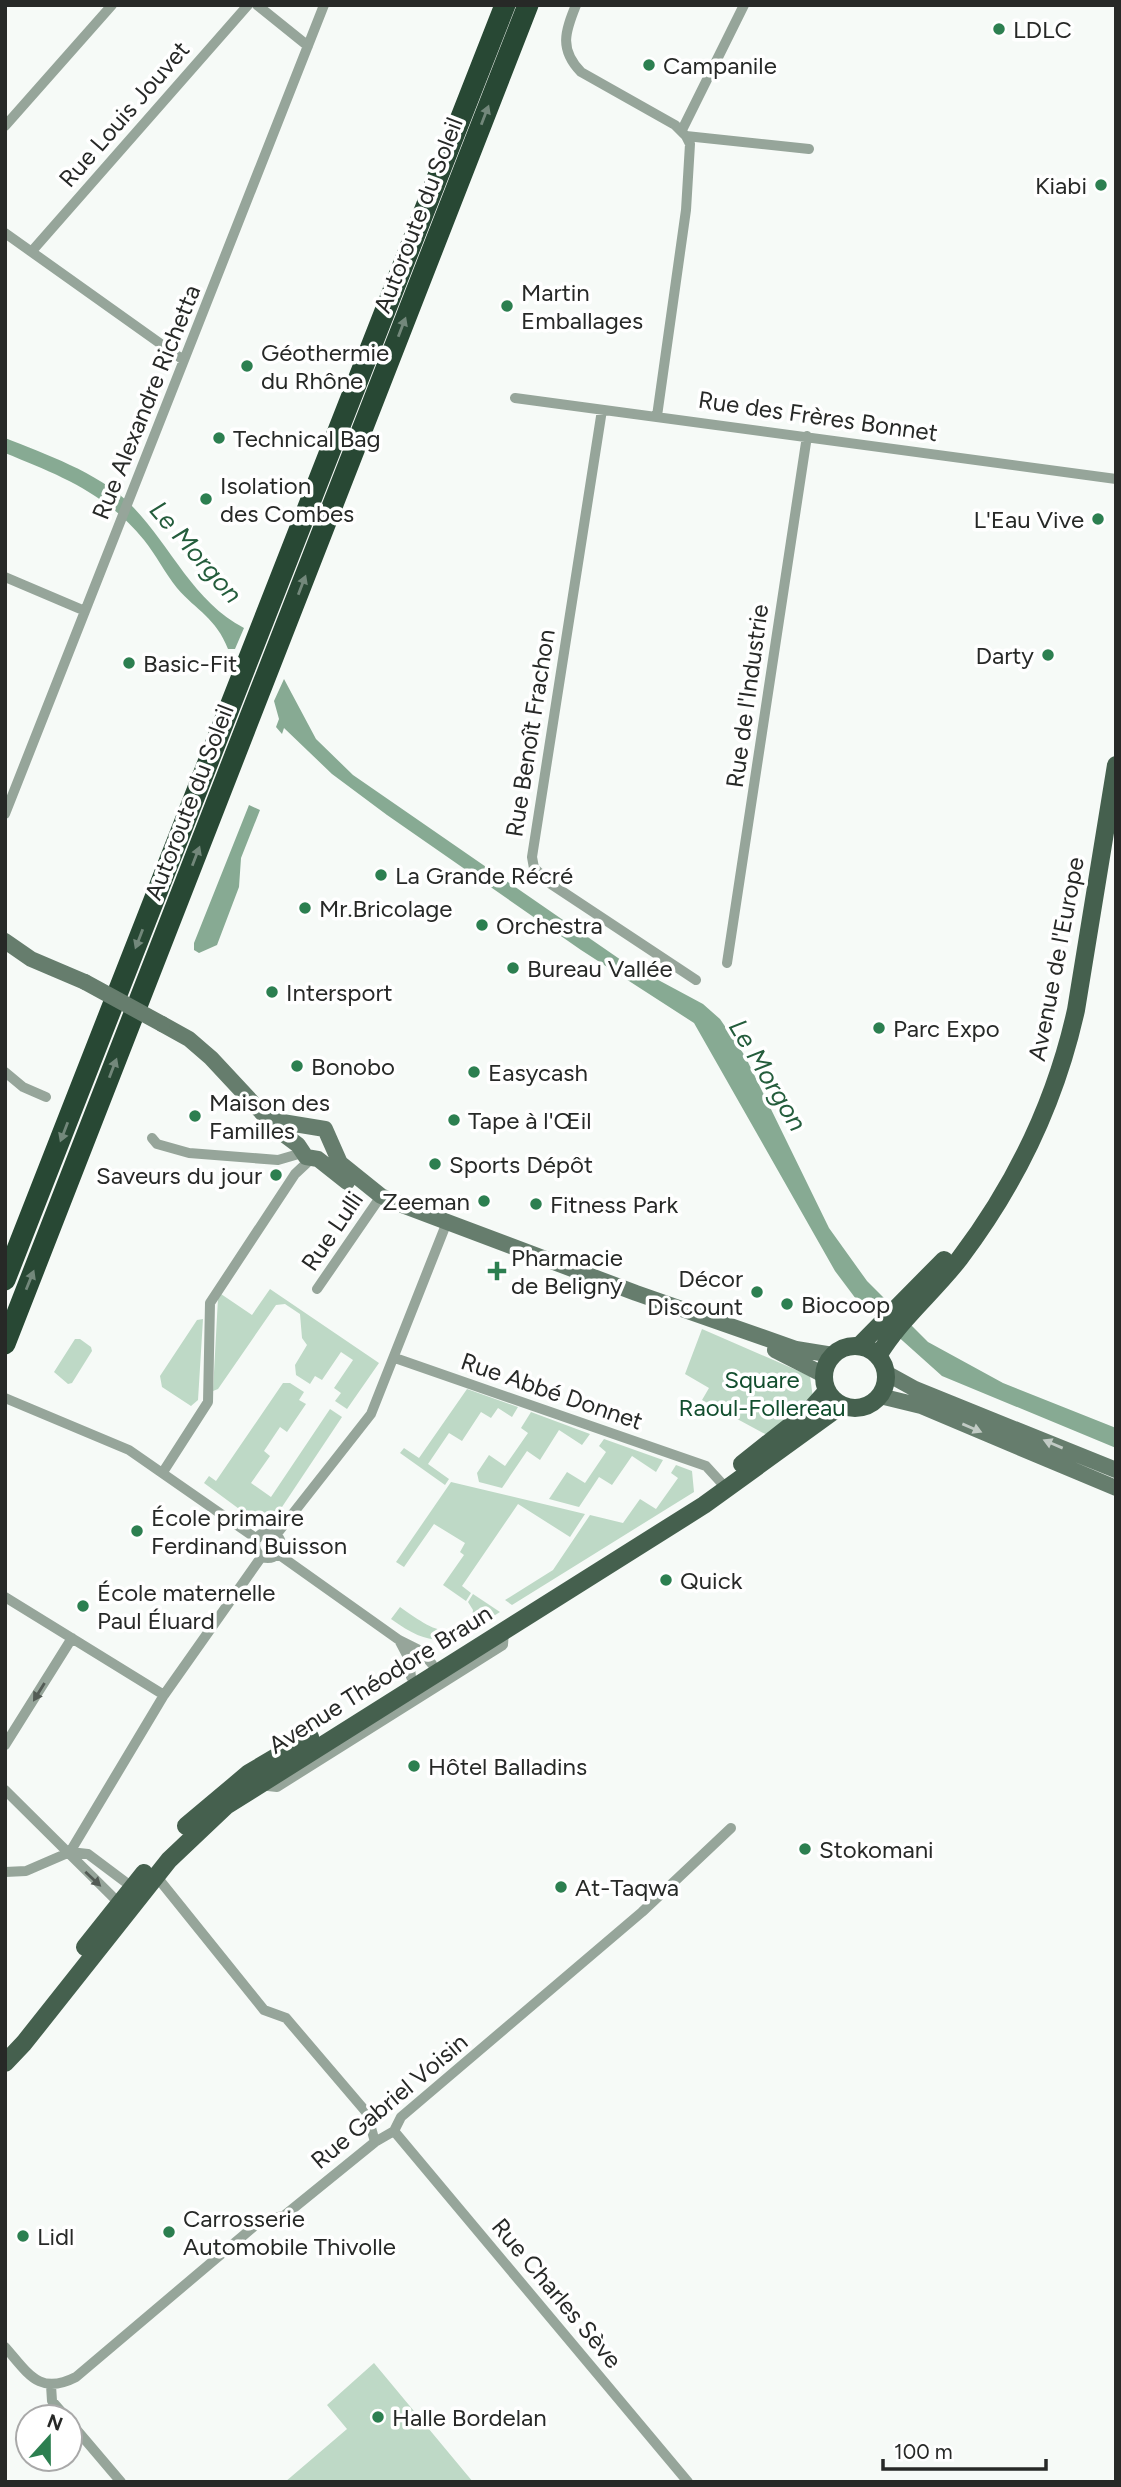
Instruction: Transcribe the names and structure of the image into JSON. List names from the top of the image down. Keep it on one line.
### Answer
{"streets":{"highway":["Autoroute du Soleil"],"main road":["Avenue de l'Europe","Avenue Théodore Braun"],"street":["Rue Louis Jouvet","Rue Alexandre Richetta","Rue des Frères Bonnet","Rue de l'Industrie","Rue Benoît Frachon","Rue Lulli","Rue Abbé Donnet","Rue Gabriel Voisin","Rue Charles Sève"]},"crossings":[["Rue des Frères Bonnet","Rue de l'Industrie"],["Rue des Frères Bonnet","Rue Benoît Frachon"],["Avenue de l'Europe","Avenue Théodore Braun"],["Rue Abbé Donnet","Avenue Théodore Braun"],["Rue Gabriel Voisin","Rue Charles Sève"]],"water":["Le Morgon"],"parks":["Square Raoul-Follereau"],"places":{"other":["LDLC","Campanile","Kiabi","Martin Emballages","Géothermie du Rhône","Technical Bag","Isolation des Combes","L'Eau Vive","Darty","Basic-Fit","La Grande Récré","Mr.Bricolage","Orchestra","Bureau Vallée","Intersport","Parc Expo","Bonobo","Easycash","Maison des Familles","Tape à l'Œil","Sports Dépôt","Saveurs du jour","Zeeman","Fitness Park","Décor Discount","Biocoop","École primaire Ferdinand Buisson","Quick","École maternelle Paul Éluard","Hôtel Balladins","Stokomani","At-Taqwa","Carrosserie Automobile Thivolle","Lidl","Halle Bordelan"],"health":["Pharmacie de Beligny"]},"scale_bar":"100 m","north":"top"}
